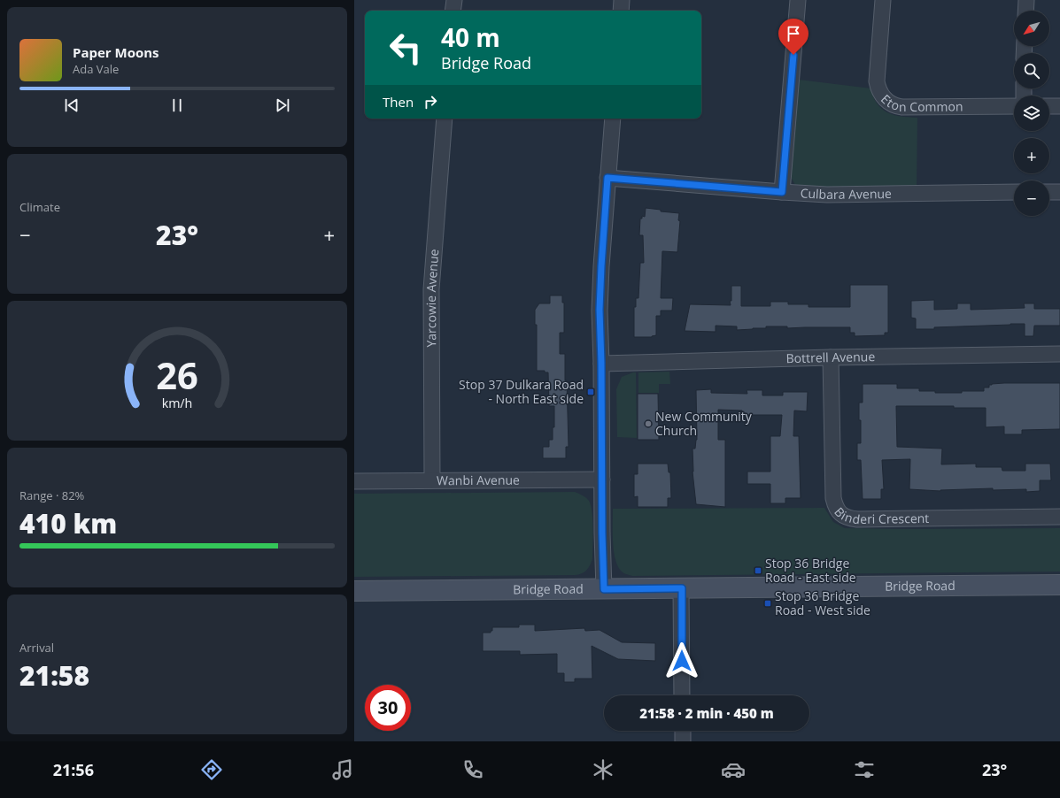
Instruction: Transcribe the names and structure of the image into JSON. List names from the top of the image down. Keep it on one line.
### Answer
{"streets":{"main road":["Bridge Road"],"street":["Eton Common","Culbara Avenue","Yarcowie Avenue","Bottrell Avenue","Wanbi Avenue","Binderi Crescent"]},"crossings":[["Yarcowie Avenue","Wanbi Avenue"],["Bottrell Avenue","Binderi Crescent"]],"places":{"transit":["Stop 37 Dulkara Road - North East side","Stop 36 Bridge Road - East side","Stop 36 Bridge Road - West side"],"other":["New Community Church"]},"north":"bottom left","page":{"map_buttons":["+","−"],"turn":["40 m","Bridge Road"],"song":["Paper Moons","Ada Vale"],"then":"Then","tile":["Climate",["Range · 82%","410 km"],["Arrival","21:58"]],"heat":["−","23°","+"],"limit":"30","trip":"21:58 · 2 min · 450 m","tabs":["21:56","23°"],"gauge":["26","km/h"]}}
